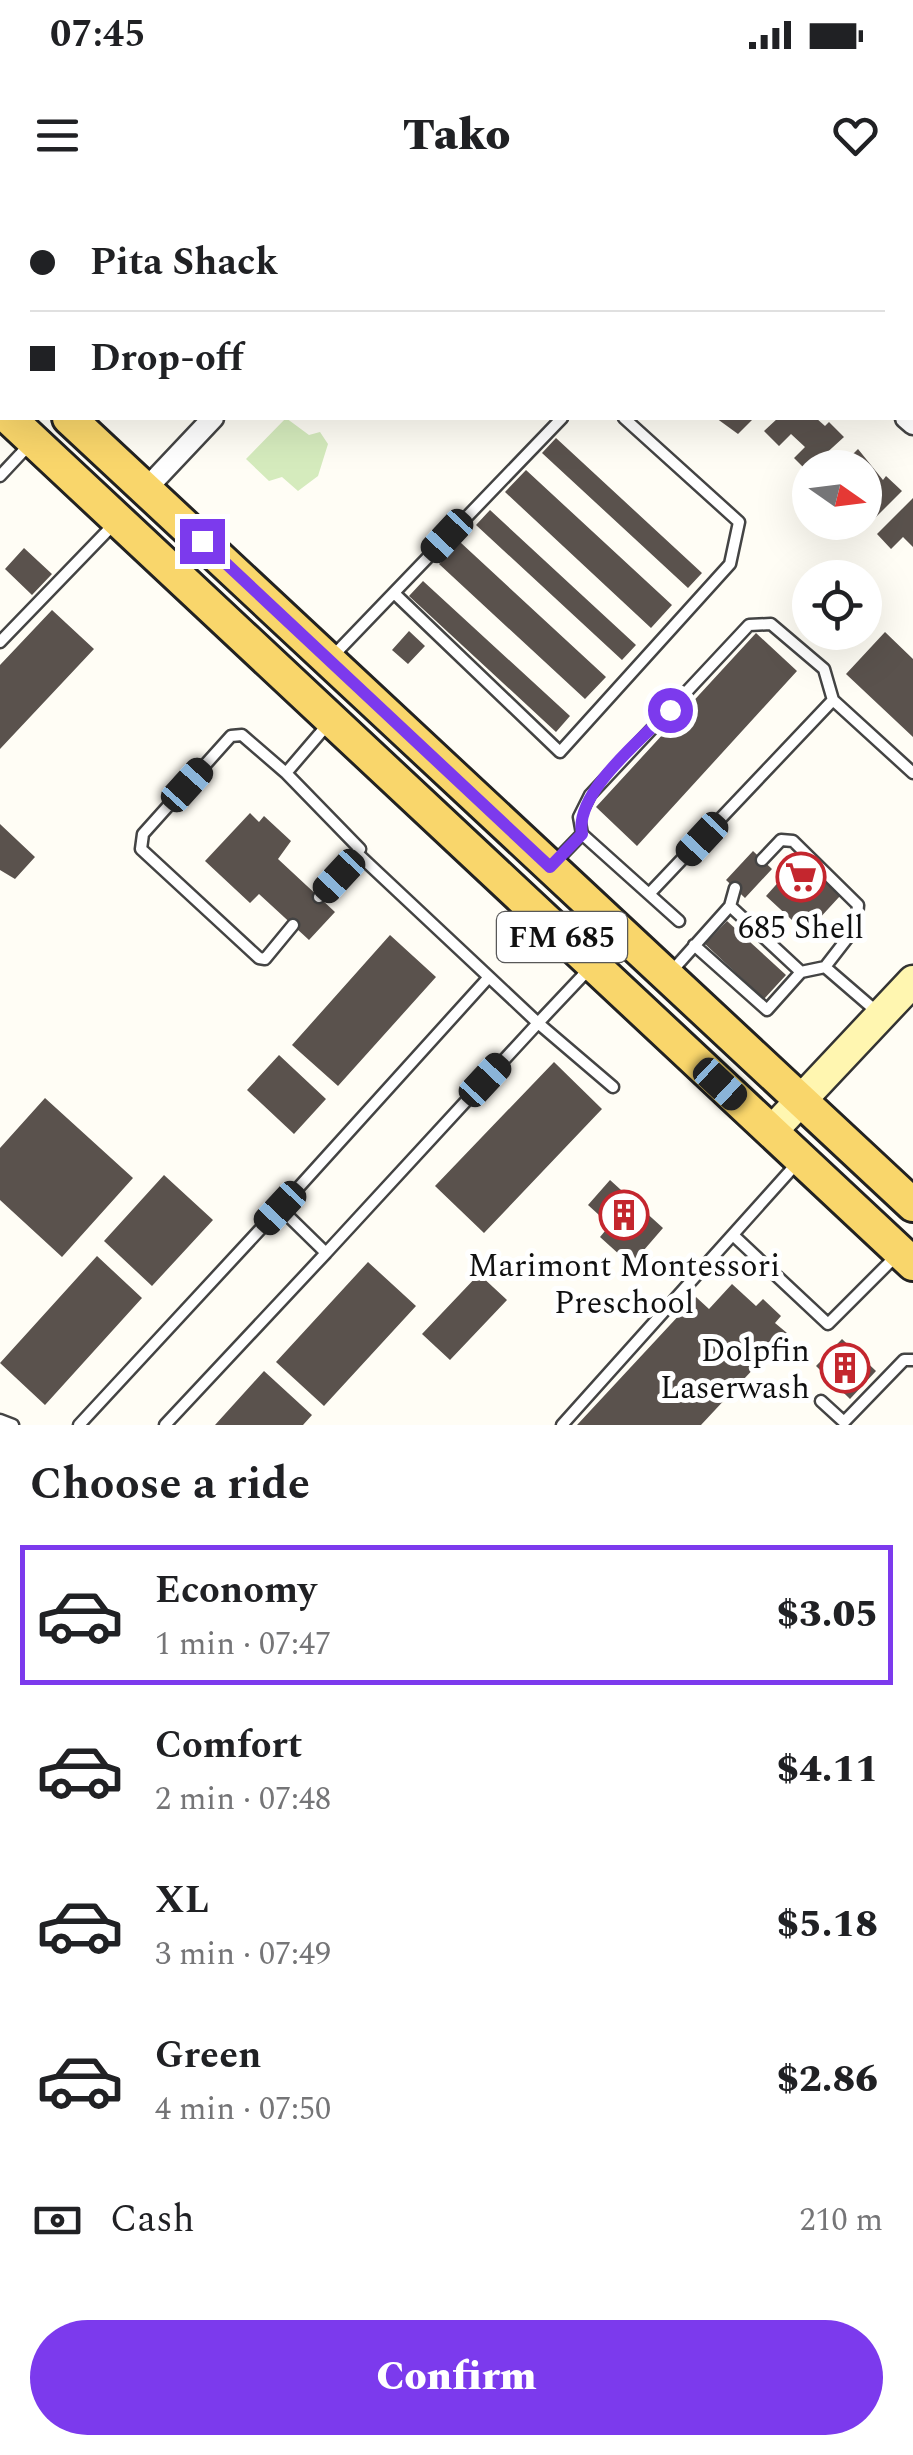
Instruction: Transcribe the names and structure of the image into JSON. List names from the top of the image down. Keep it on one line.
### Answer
{"streets":{"main road":["FM 685"]},"places":{"supermarket":["685 Shell"],"building":["Marimont Montessori Preschool","Dolpfin Laserwash"]},"north":"right","page":{"status":"07:45","header":"Tako","banner":["Pita Shack","Drop-off"],"heading":"Choose a ride","list":[{"name":"Economy","note":"1 min · 07:47","value":"$3.05"},{"name":"Comfort","note":"2 min · 07:48","value":"$4.11"},{"name":"XL","note":"3 min · 07:49","value":"$5.18"},{"name":"Green","note":"4 min · 07:50","value":"$2.86"}],"pay":["Cash","210 m"],"buttons":"Confirm"}}
